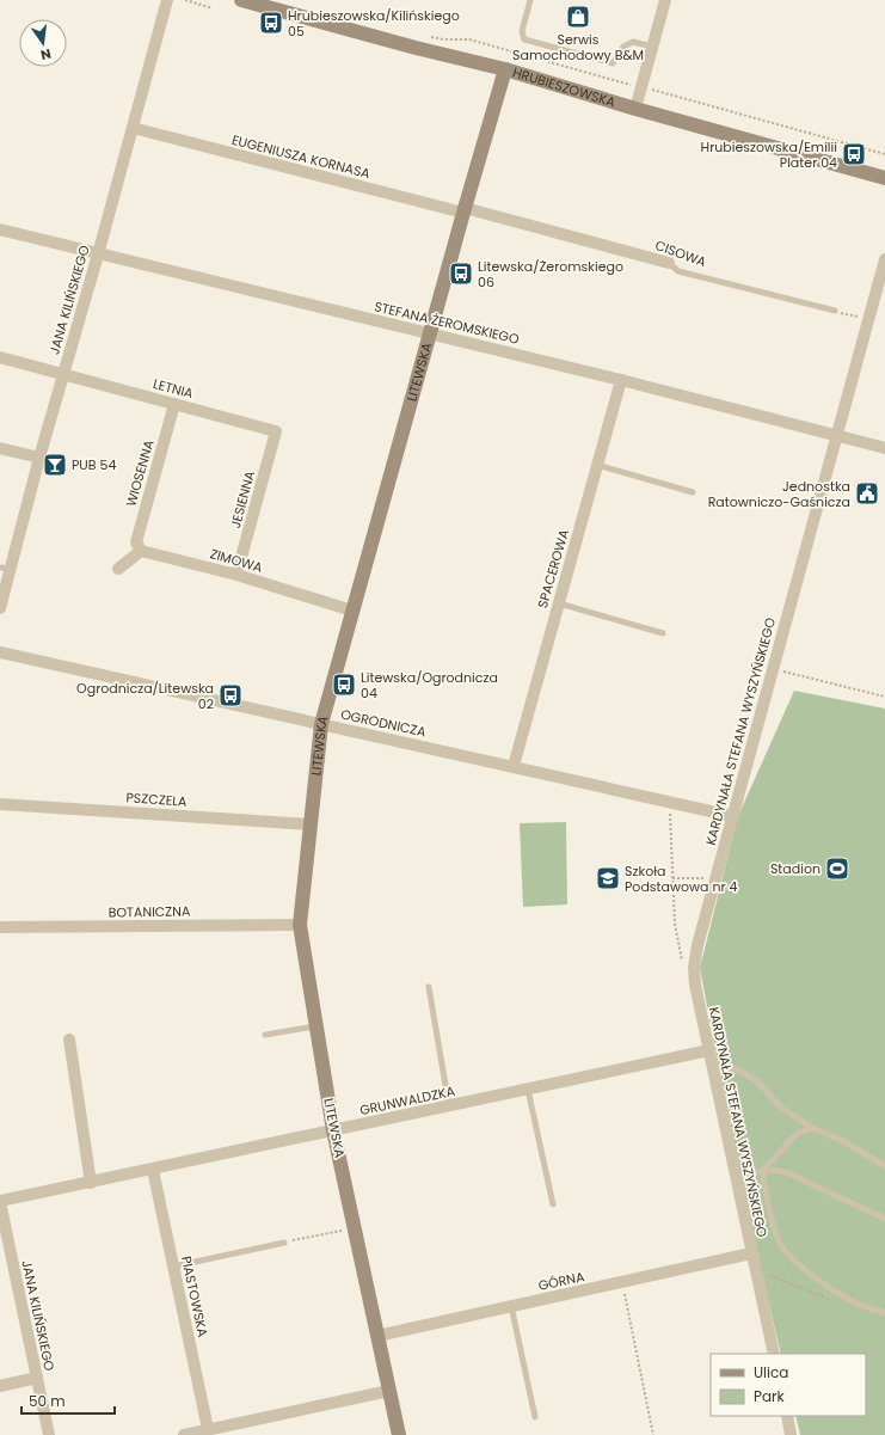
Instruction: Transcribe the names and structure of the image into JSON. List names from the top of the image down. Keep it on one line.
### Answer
{"streets":{"main road":["HRUBIESZOWSKA","LITEWSKA"],"street":["EUGENIUSZA KORNASA","CISOWA","JANA KILIŃSKIEGO","STEFANA ŻEROMSKIEGO","LETNIA","WIOSENNA","JESIENNA","ZIMOWA","SPACEROWA","OGRODNICZA","KARDYNAŁA STEFANA WYSZYŃSKIEGO","PSZCZELA","BOTANICZNA","GRUNWALDZKA","GÓRNA","PIASTOWSKA"]},"crossings":[["HRUBIESZOWSKA","LITEWSKA"],["EUGENIUSZA KORNASA","CISOWA"],["EUGENIUSZA KORNASA","JANA KILIŃSKIEGO"],["EUGENIUSZA KORNASA","LITEWSKA"],["CISOWA","LITEWSKA"],["JANA KILIŃSKIEGO","STEFANA ŻEROMSKIEGO"],["JANA KILIŃSKIEGO","LETNIA"],["JANA KILIŃSKIEGO","GRUNWALDZKA"],["STEFANA ŻEROMSKIEGO","LITEWSKA"],["STEFANA ŻEROMSKIEGO","SPACEROWA"],["STEFANA ŻEROMSKIEGO","KARDYNAŁA STEFANA WYSZYŃSKIEGO"],["LITEWSKA","ZIMOWA"],["LITEWSKA","OGRODNICZA"],["LITEWSKA","PSZCZELA"],["LITEWSKA","BOTANICZNA"],["LITEWSKA","GRUNWALDZKA"],["LITEWSKA","GÓRNA"],["LETNIA","WIOSENNA"],["LETNIA","JESIENNA"],["WIOSENNA","ZIMOWA"],["JESIENNA","ZIMOWA"],["SPACEROWA","OGRODNICZA"],["OGRODNICZA","KARDYNAŁA STEFANA WYSZYŃSKIEGO"],["KARDYNAŁA STEFANA WYSZYŃSKIEGO","GRUNWALDZKA"],["KARDYNAŁA STEFANA WYSZYŃSKIEGO","GÓRNA"],["GRUNWALDZKA","PIASTOWSKA"]],"places":{"shop":["Serwis Samochodowy B&M"],"bus stop":["Hrubieszowska/Kilińskiego 05","Hrubieszowska/Emilii Plater 04","Litewska/Żeromskiego 06","Litewska/Ogrodnicza 04","Ogrodnicza/Litewska 02"],"bar":["PUB 54"],"public building":["Jednostka Ratowniczo-Gaśnicza"],"sports":["Stadion"],"school or university":["Szkoła Podstawowa nr 4"]},"legend":["Ulica","Park"],"scale_bar":"50 m","north":"bottom"}
